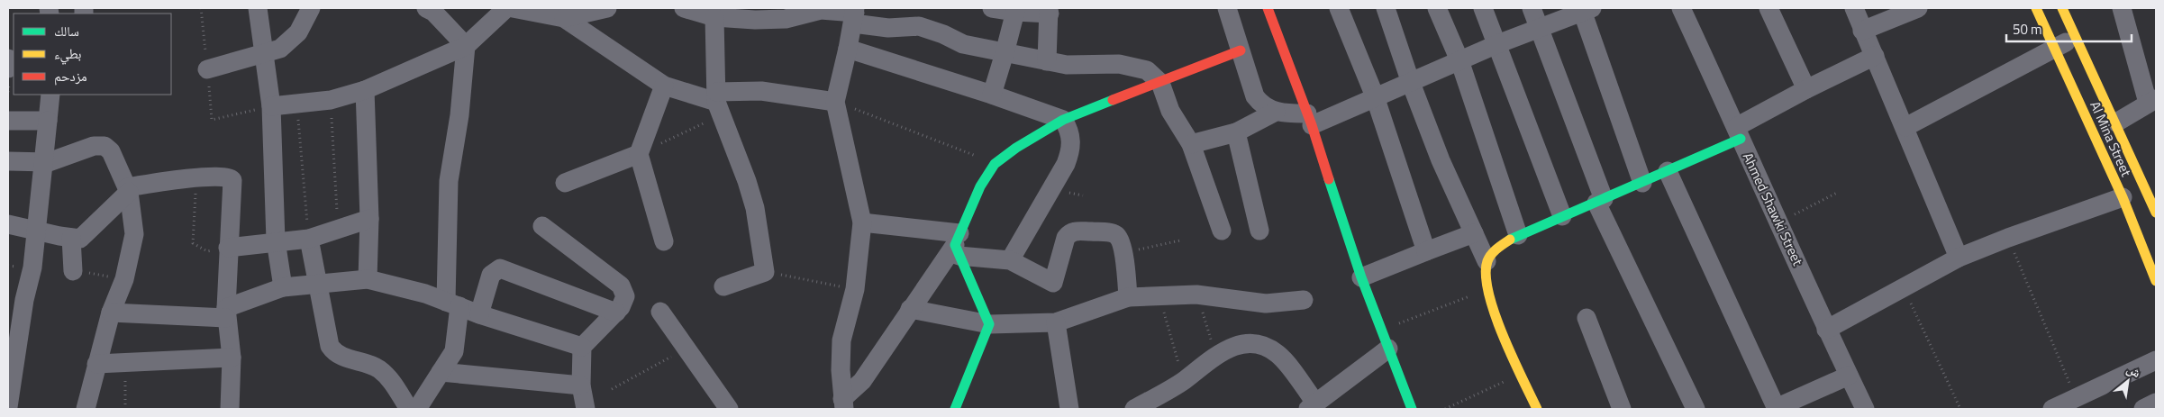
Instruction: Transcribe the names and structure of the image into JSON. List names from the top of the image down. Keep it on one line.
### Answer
{"streets":{"street":["Al Mina Street","Ahmed Shawki Street"]},"legend":["سالك","بطيء","مزدحم"],"scale_bar":"50 m","north":"top right"}
